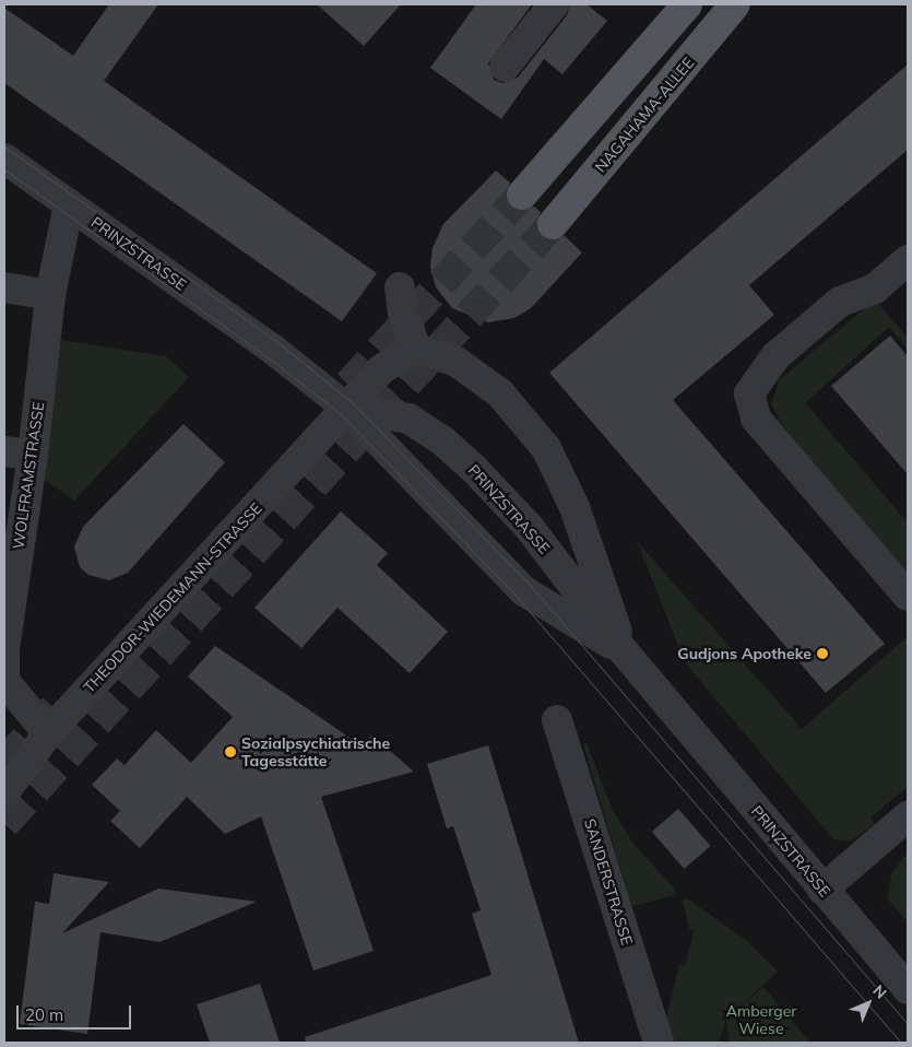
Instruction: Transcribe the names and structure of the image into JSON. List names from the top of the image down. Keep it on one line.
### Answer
{"streets":{"main road":["NAGAHAMA-ALLEE"],"street":["PRINZSTRASSE","WOLFRAMSTRASSE","THEODOR-WIEDEMANN-STRASSE","SANDERSTRASSE"]},"crossings":[["PRINZSTRASSE","WOLFRAMSTRASSE"],["PRINZSTRASSE","THEODOR-WIEDEMANN-STRASSE"],["WOLFRAMSTRASSE","THEODOR-WIEDEMANN-STRASSE"]],"parks":["Amberger Wiese"],"places":["Gudjons Apotheke","Sozialpsychiatrische Tagesstätte"],"scale_bar":"20 m","north":"top right"}
